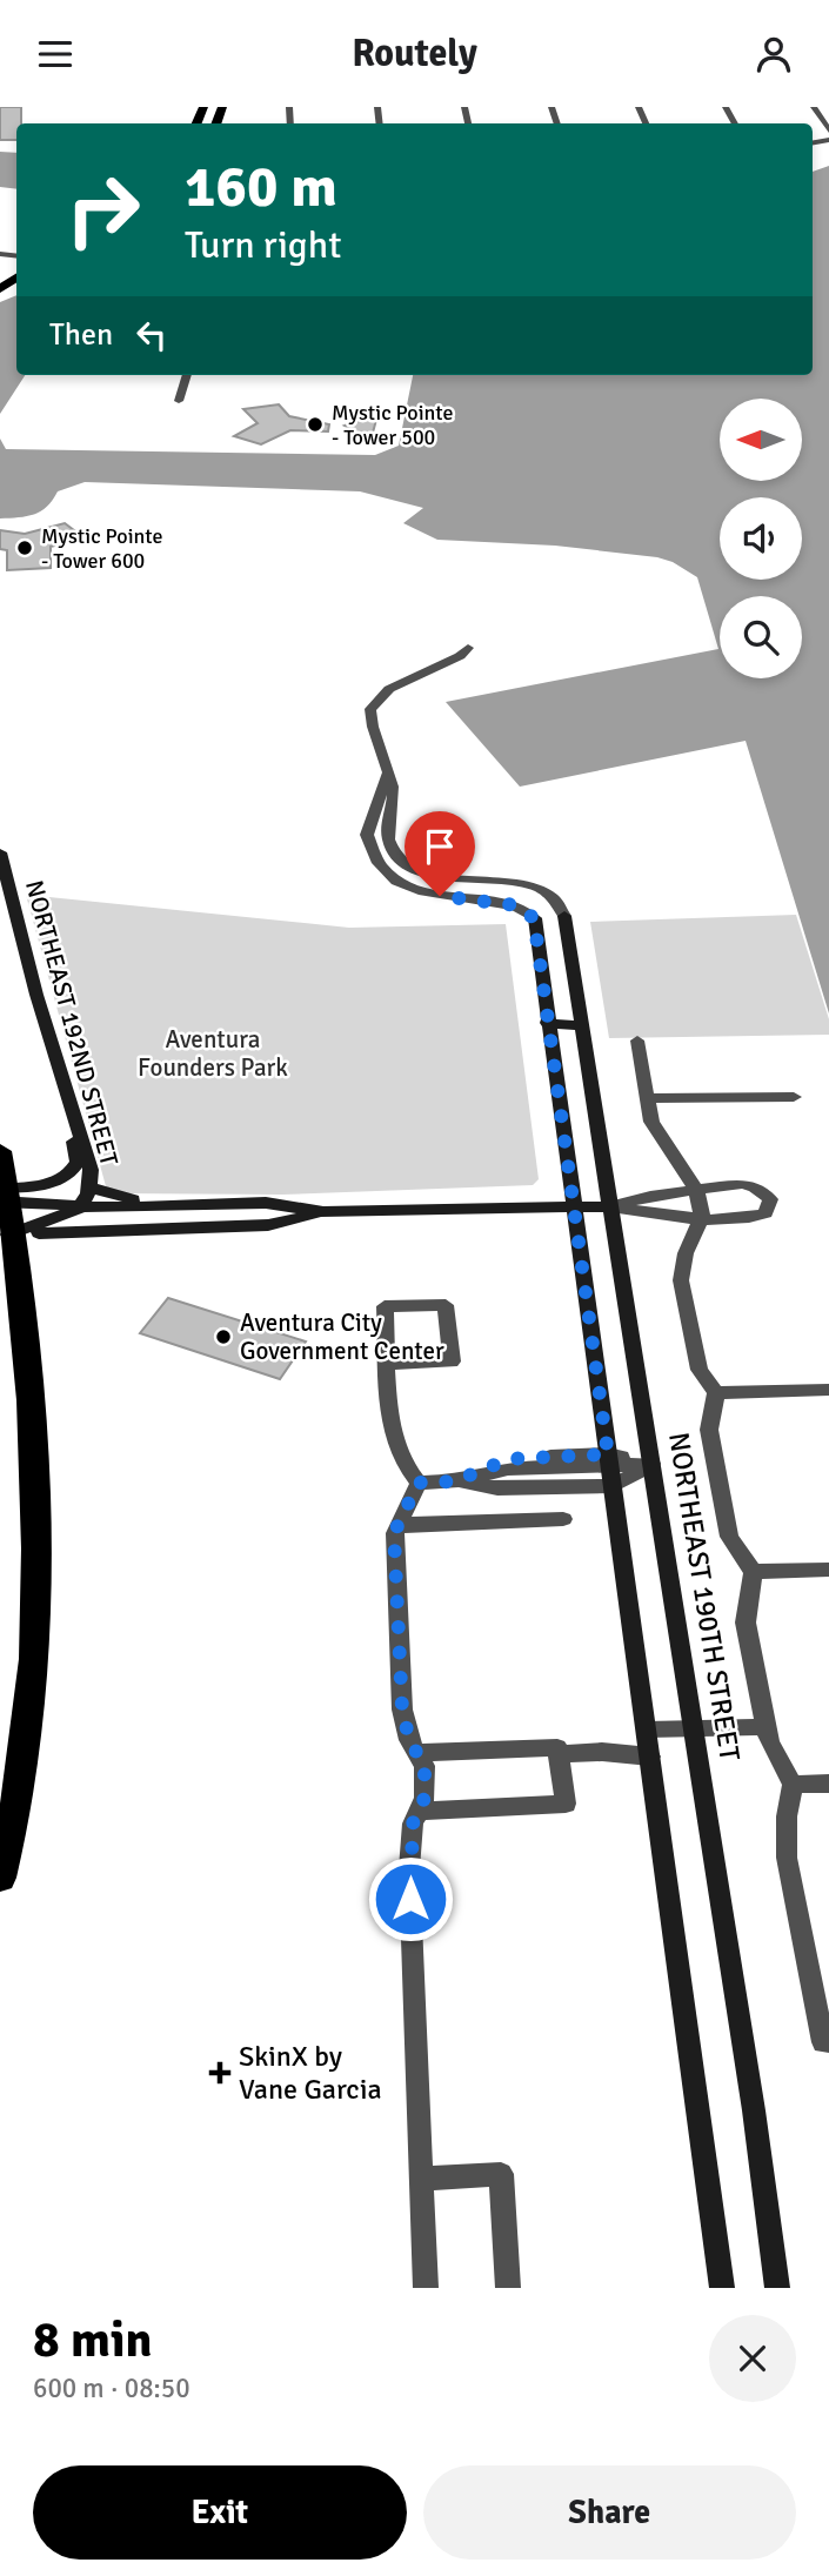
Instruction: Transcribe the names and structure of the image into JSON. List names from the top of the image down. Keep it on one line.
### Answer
{"streets":{"street":["NORTHEAST 192ND STREET","NORTHEAST 190TH STREET"]},"parks":["Aventura Founders Park"],"places":{"other":["Mystic Pointe - Tower 500","Mystic Pointe - Tower 600","Aventura City Government Center"],"health":["SkinX by Vane Garcia"]},"north":"left","page":{"header":"Routely","turn":["160 m","Turn right"],"then":"Then","heading":["8 min","600 m · 08:50"],"buttons":["Exit","Share"]}}
